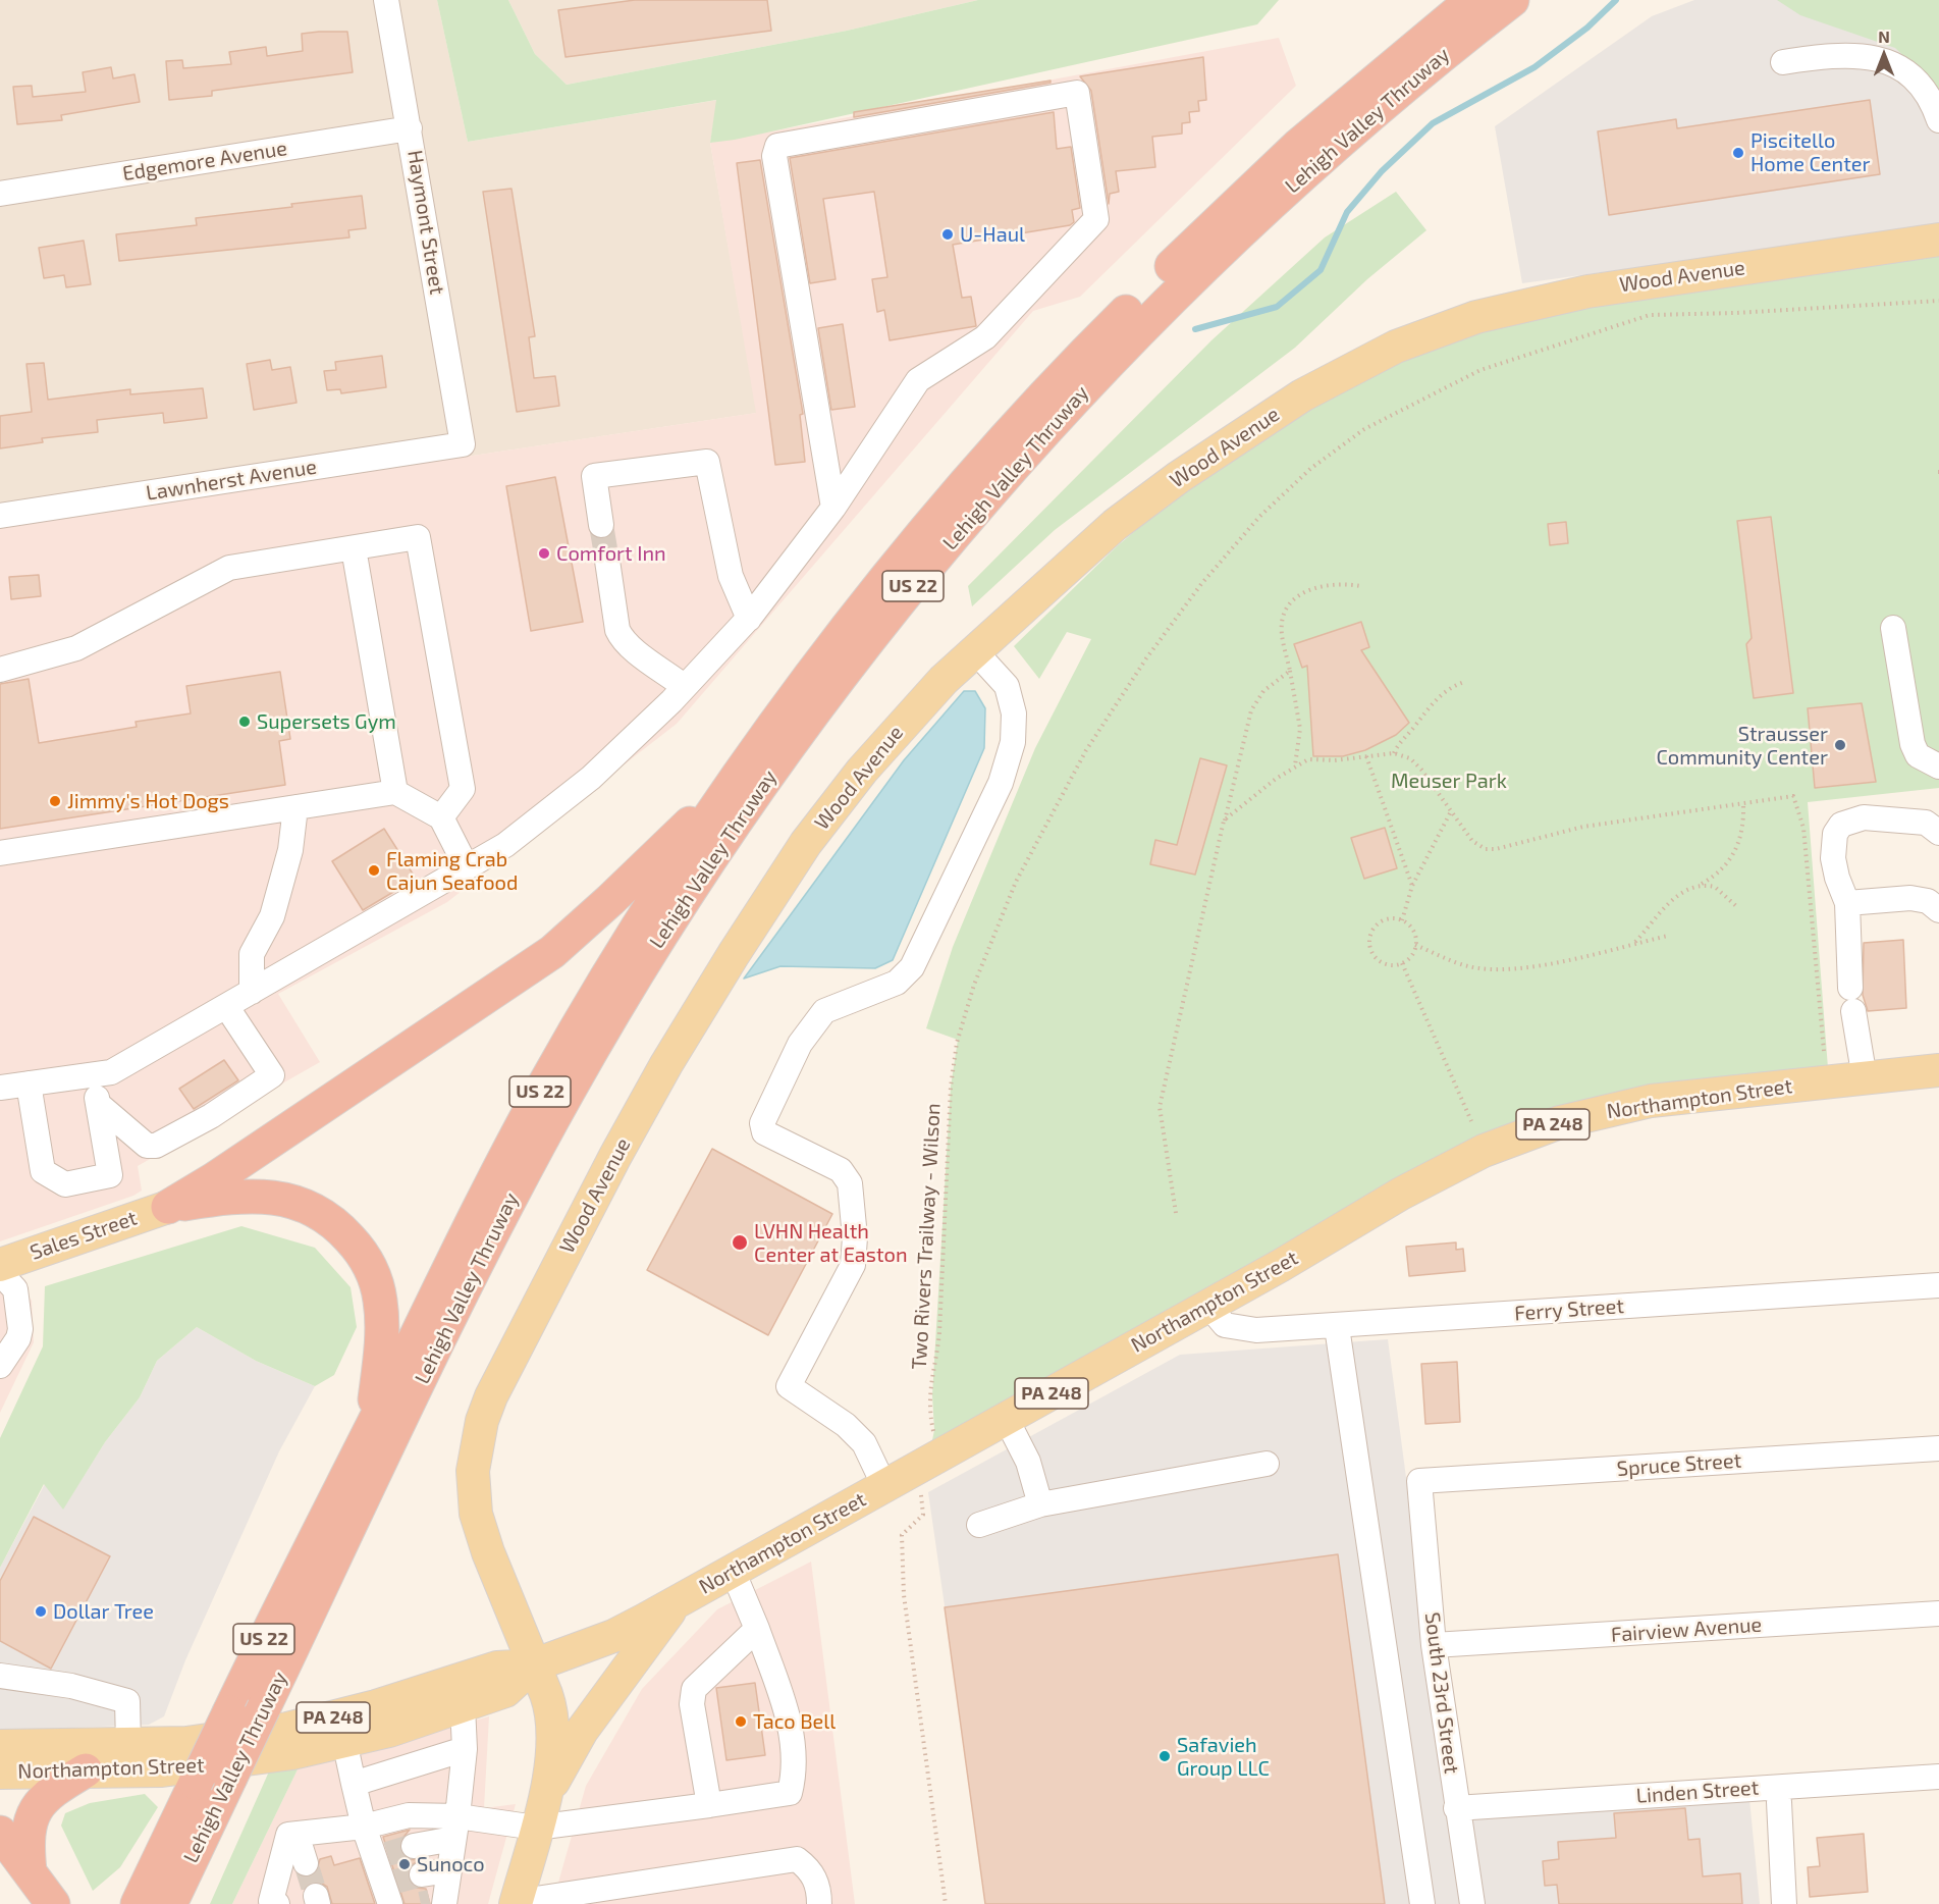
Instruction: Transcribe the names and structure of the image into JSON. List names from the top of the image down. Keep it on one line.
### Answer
{"streets":{"highway":["Lehigh Valley Thruway","US 22"],"main road":["Wood Avenue","Northampton Street","PA 248","Sales Street"],"street":["Edgemore Avenue","Haymont Street","Lawnherst Avenue","Ferry Street","Spruce Street","Fairview Avenue","South 23rd Street","Linden Street"],"path":["Two Rivers Trailway - Wilson"]},"crossings":[["Edgemore Avenue","Haymont Street"],["Haymont Street","Lawnherst Avenue"],["Wood Avenue","Northampton Street"],["Northampton Street","Ferry Street"],["Spruce Street","South 23rd Street"],["Fairview Avenue","South 23rd Street"],["South 23rd Street","Linden Street"]],"parks":["Meuser Park"],"places":["Piscitello Home Center","U-Haul","Comfort Inn","Supersets Gym","Strausser Community Center","Jimmy's Hot Dogs","Flaming Crab Cajun Seafood","LVHN Health Center at Easton","Dollar Tree","Taco Bell","Safavieh Group LLC","Sunoco"],"north":"top"}
